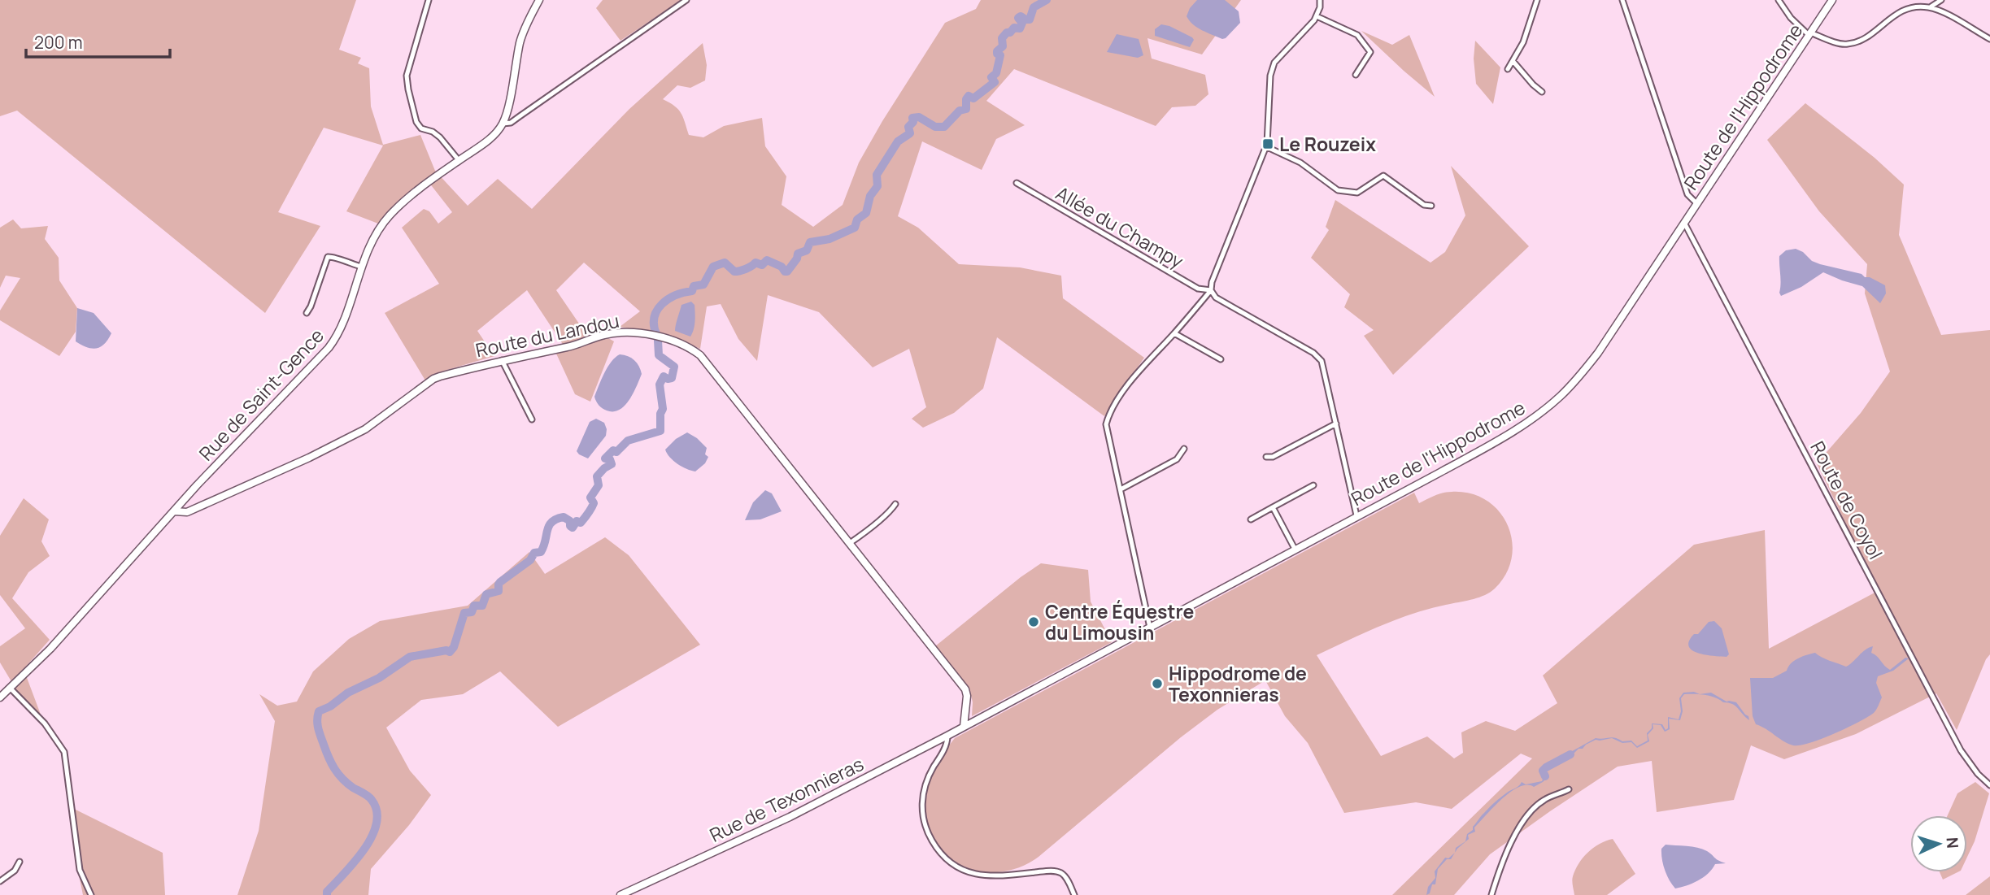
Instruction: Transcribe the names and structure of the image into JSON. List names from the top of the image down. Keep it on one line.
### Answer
{"streets":{"street":["Route de l'Hippodrome","Allée du Champy","Route du Landou","Rue de Saint-Gence","Route de Coyol","Rue de Texonnieras"]},"crossings":[["Route de l'Hippodrome","Allée du Champy"],["Route de l'Hippodrome","Route du Landou"],["Route de l'Hippodrome","Route de Coyol"],["Route de l'Hippodrome","Rue de Texonnieras"],["Route du Landou","Rue de Saint-Gence"],["Route du Landou","Rue de Texonnieras"]],"places":{"transit":["Le Rouzeix"],"other":["Centre Équestre du Limousin","Hippodrome de Texonnieras"]},"scale_bar":"200 m","north":"right"}
